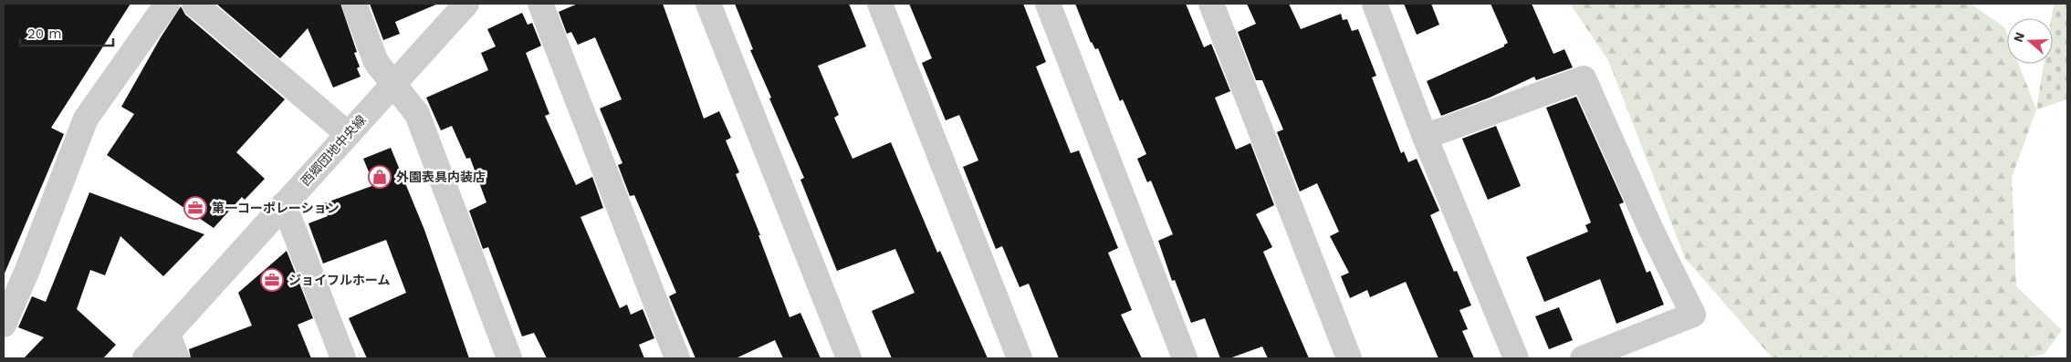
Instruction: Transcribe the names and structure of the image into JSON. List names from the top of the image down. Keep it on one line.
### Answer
{"streets":{"street":["西郷団地中央線"]},"places":{"shop":["外園表具内装店"],"office":["第一コーポレーション","ジョイフルホーム"]},"scale_bar":"20 m","north":"left"}
